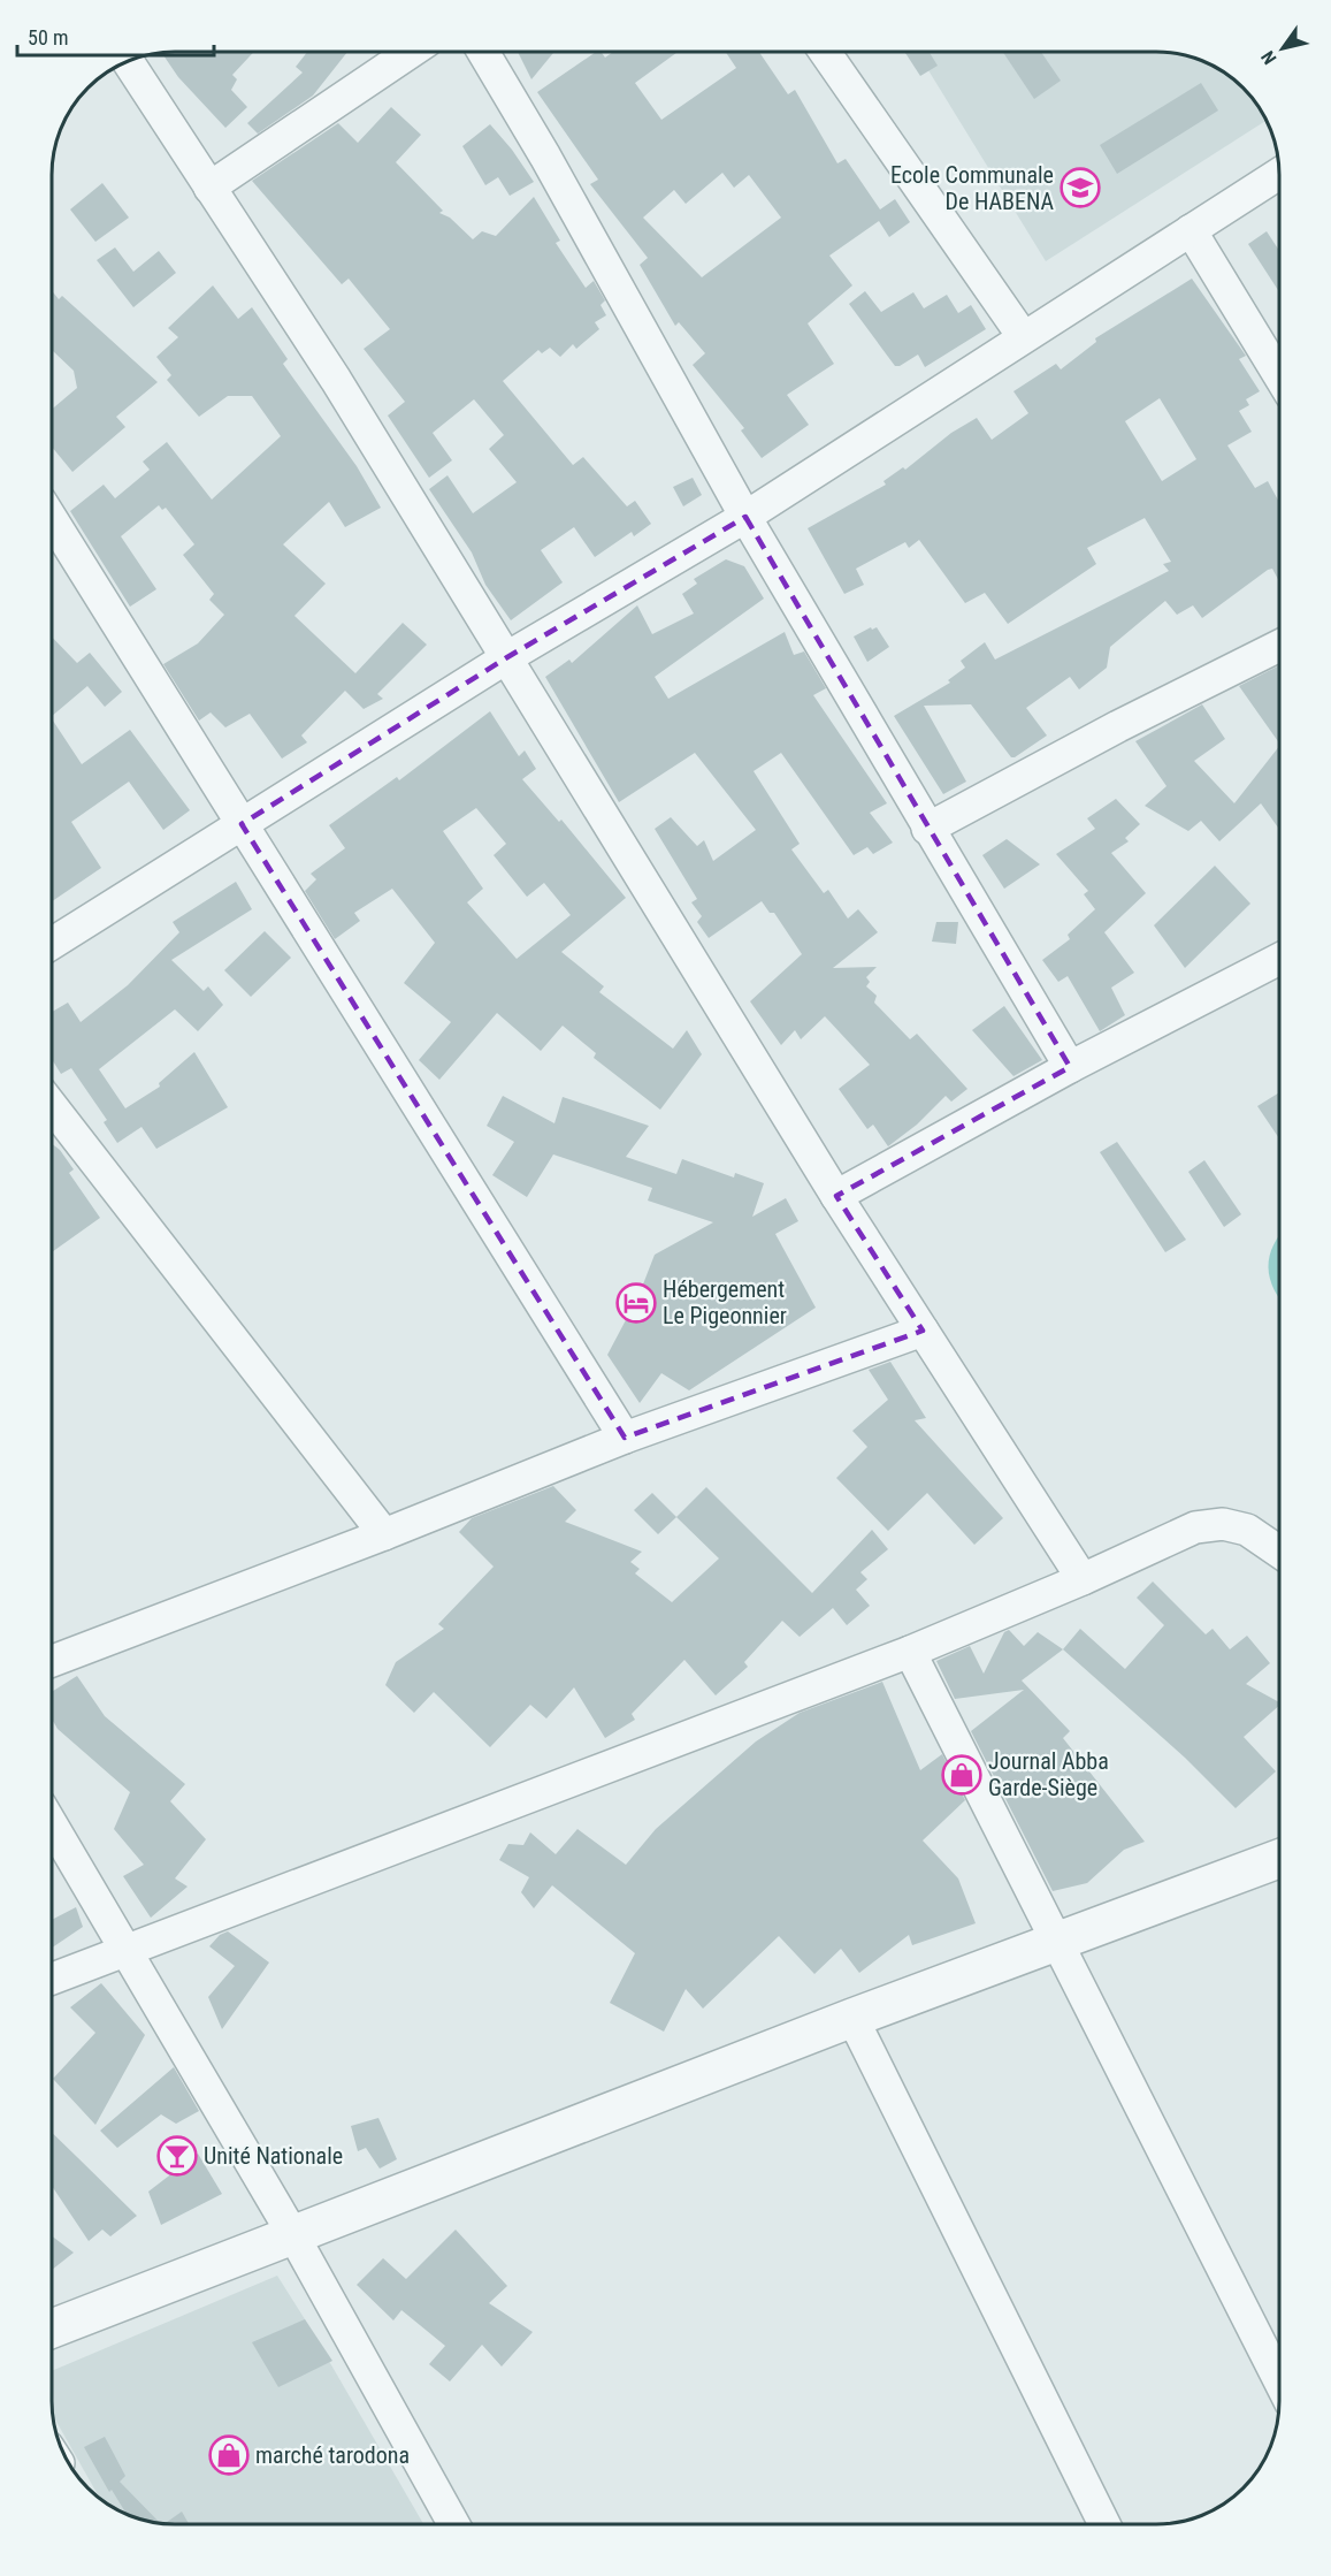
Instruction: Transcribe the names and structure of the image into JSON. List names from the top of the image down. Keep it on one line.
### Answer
{"places":{"school or university":["Ecole Communale De HABENA"],"hotel":["Hébergement Le Pigeonnier"],"shop":["Journal Abba Garde-Siège","marché tarodona"],"bar":["Unité Nationale"]},"scale_bar":"50 m","north":"bottom left"}
